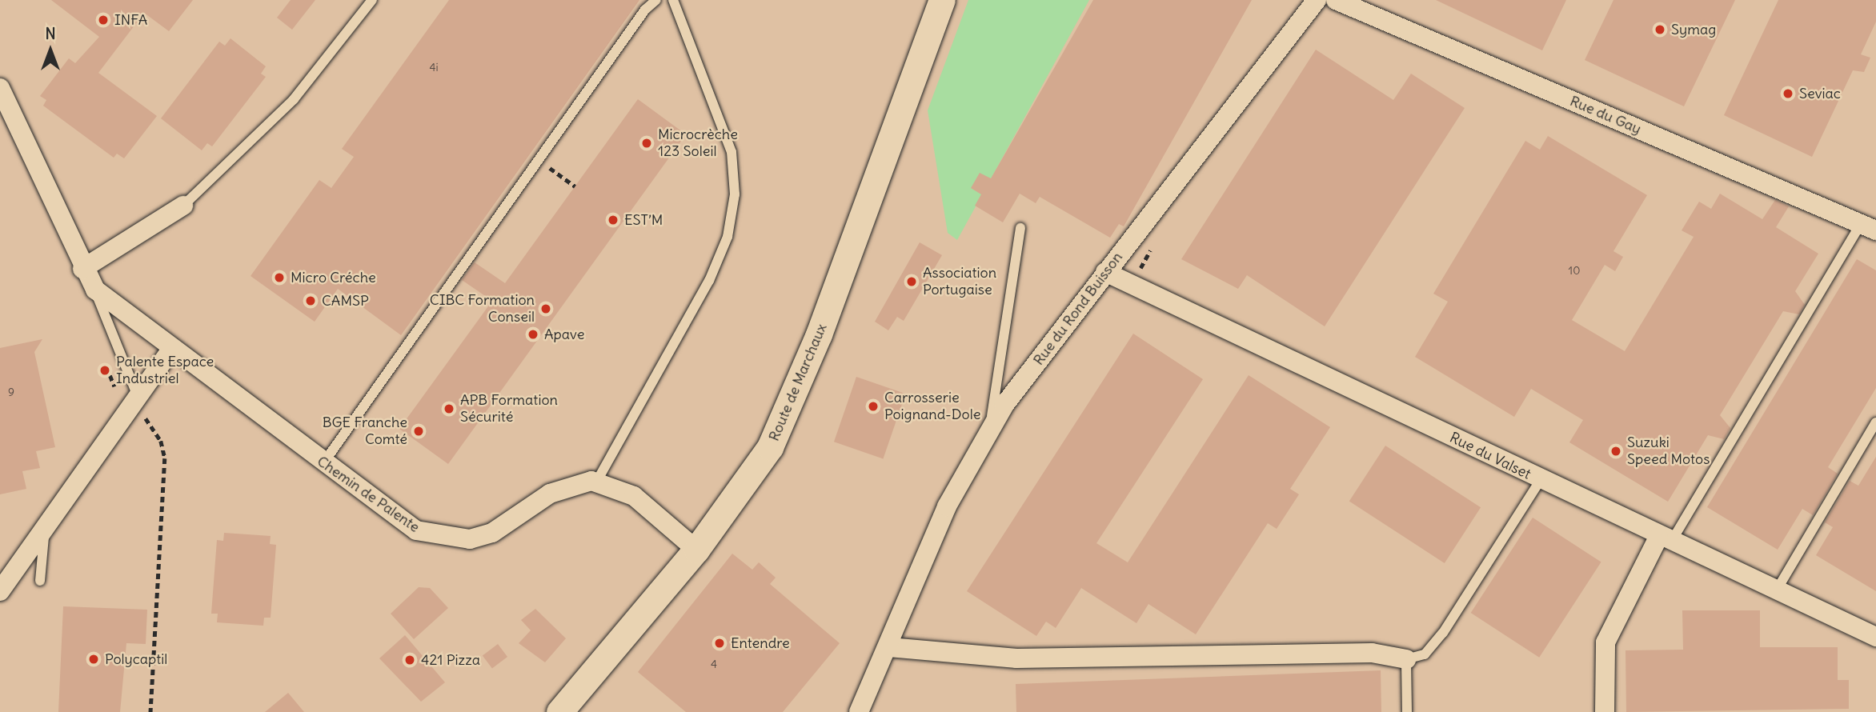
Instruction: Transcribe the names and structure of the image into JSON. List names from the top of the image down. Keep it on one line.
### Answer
{"streets":{"main road":["Route de Marchaux"],"street":["Rue du Gay","Rue du Rond Buisson","Rue du Valset","Chemin de Palente"]},"crossings":[["Rue du Rond Buisson","Rue du Valset"]],"places":["INFA","Symag","Seviac","Microcrèche 123 Soleil","EST’M","Micro Créche","Association Portugaise","CAMSP","CIBC Formation Conseil","Apave","Palente Espace Industriel","Carrosserie Poignand-Dole","APB Formation Sécurité","BGE Franche Comté","Suzuki Speed Motos","Entendre","Polycaptil","421 Pizza"],"house_numbers":["4i","10","9","4"],"north":"top"}
